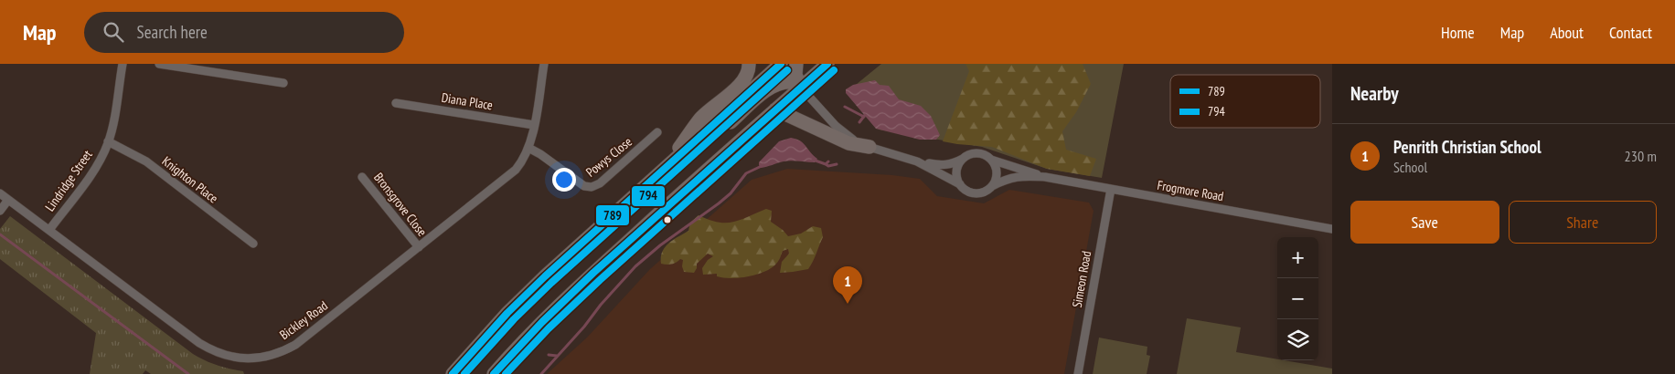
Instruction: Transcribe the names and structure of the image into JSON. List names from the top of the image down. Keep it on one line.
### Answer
{"streets":{"street":["Diana Place","Powys Close","Knighton Place","Lindridge Street","Frogmore Road","Bronsgrove Close","Simeon Road","Bickley Road"]},"crossings":[["Diana Place","Bickley Road"],["Powys Close","Bickley Road"],["Knighton Place","Lindridge Street"],["Lindridge Street","Bickley Road"],["Frogmore Road","Simeon Road"],["Bronsgrove Close","Bickley Road"]],"lines":["transit line 789","transit line 794"],"legend":["789","794"],"page":{"header":"Map","search":"Search here","nav":["Home","Map","About","Contact"],"heading":"Nearby","list":[{"mark":"1","name":"Penrith Christian School","note":"School","value":"230 m"}],"buttons":["Save","Share"],"map_buttons":["+","−"],"pins":"1"}}
